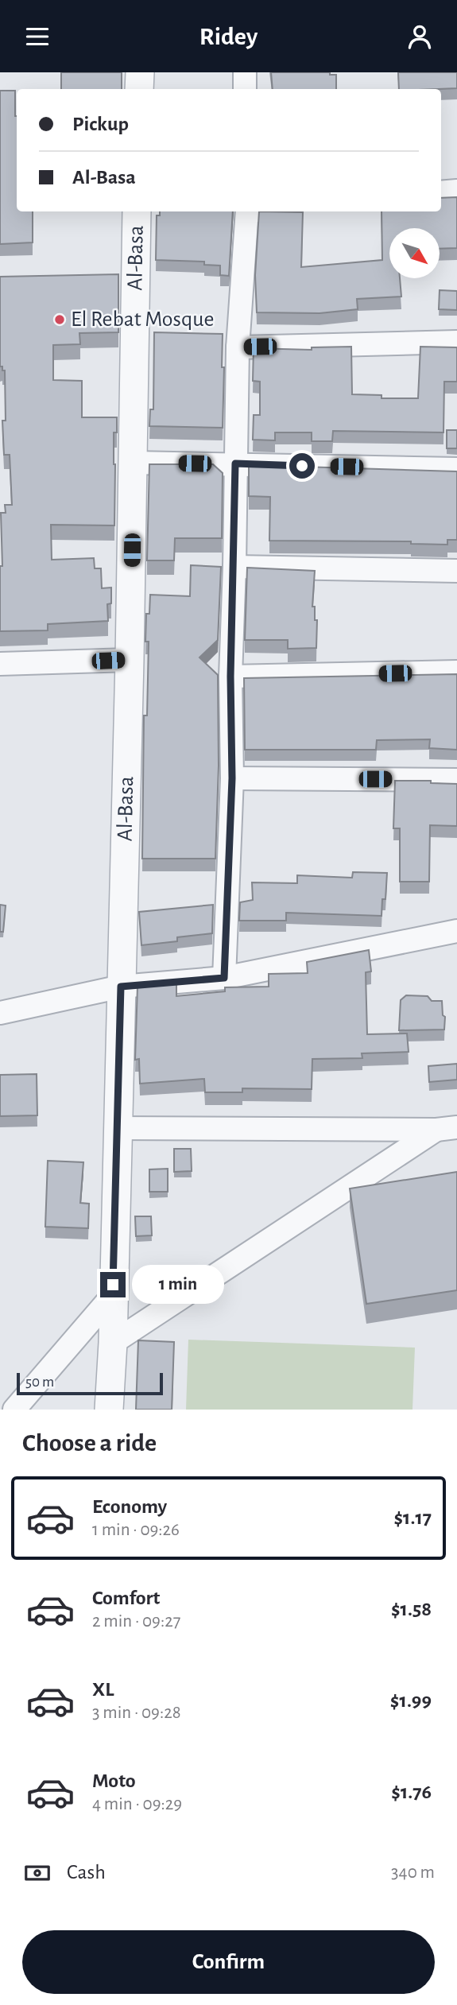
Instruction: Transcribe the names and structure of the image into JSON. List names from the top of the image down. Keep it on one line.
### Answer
{"streets":{"street":["Al-Basa"]},"places":["El Rebat Mosque"],"scale_bar":"50 m","north":"bottom right","page":{"header":"Ridey","banner":["Pickup","Al-Basa"],"bubble":"1 min","scale":"50 m","heading":"Choose a ride","list":[{"name":"Economy","note":"1 min · 09:26","value":"$1.17"},{"name":"Comfort","note":"2 min · 09:27","value":"$1.58"},{"name":"XL","note":"3 min · 09:28","value":"$1.99"},{"name":"Moto","note":"4 min · 09:29","value":"$1.76"}],"pay":["Cash","340 m"],"buttons":"Confirm"}}
